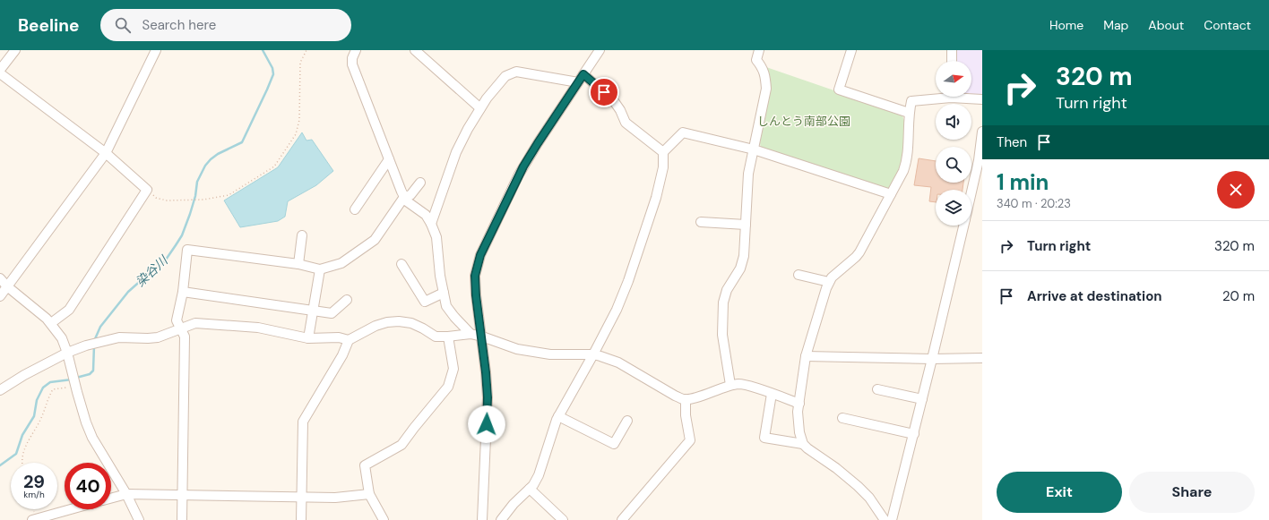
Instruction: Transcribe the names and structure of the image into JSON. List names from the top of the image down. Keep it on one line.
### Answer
{"water":["染谷川"],"parks":["しんとう南部公園"],"north":"right","page":{"header":"Beeline","search":"Search here","nav":["Home","Map","About","Contact"],"turn":["320 m","Turn right"],"then":"Then","heading":["1 min","340 m · 20:23"],"list":[{"name":"Turn right","value":"320 m"},{"name":"Arrive at destination","value":"20 m"}],"speed":"29 km/h","limit":"40","buttons":["Exit","Share"]}}
